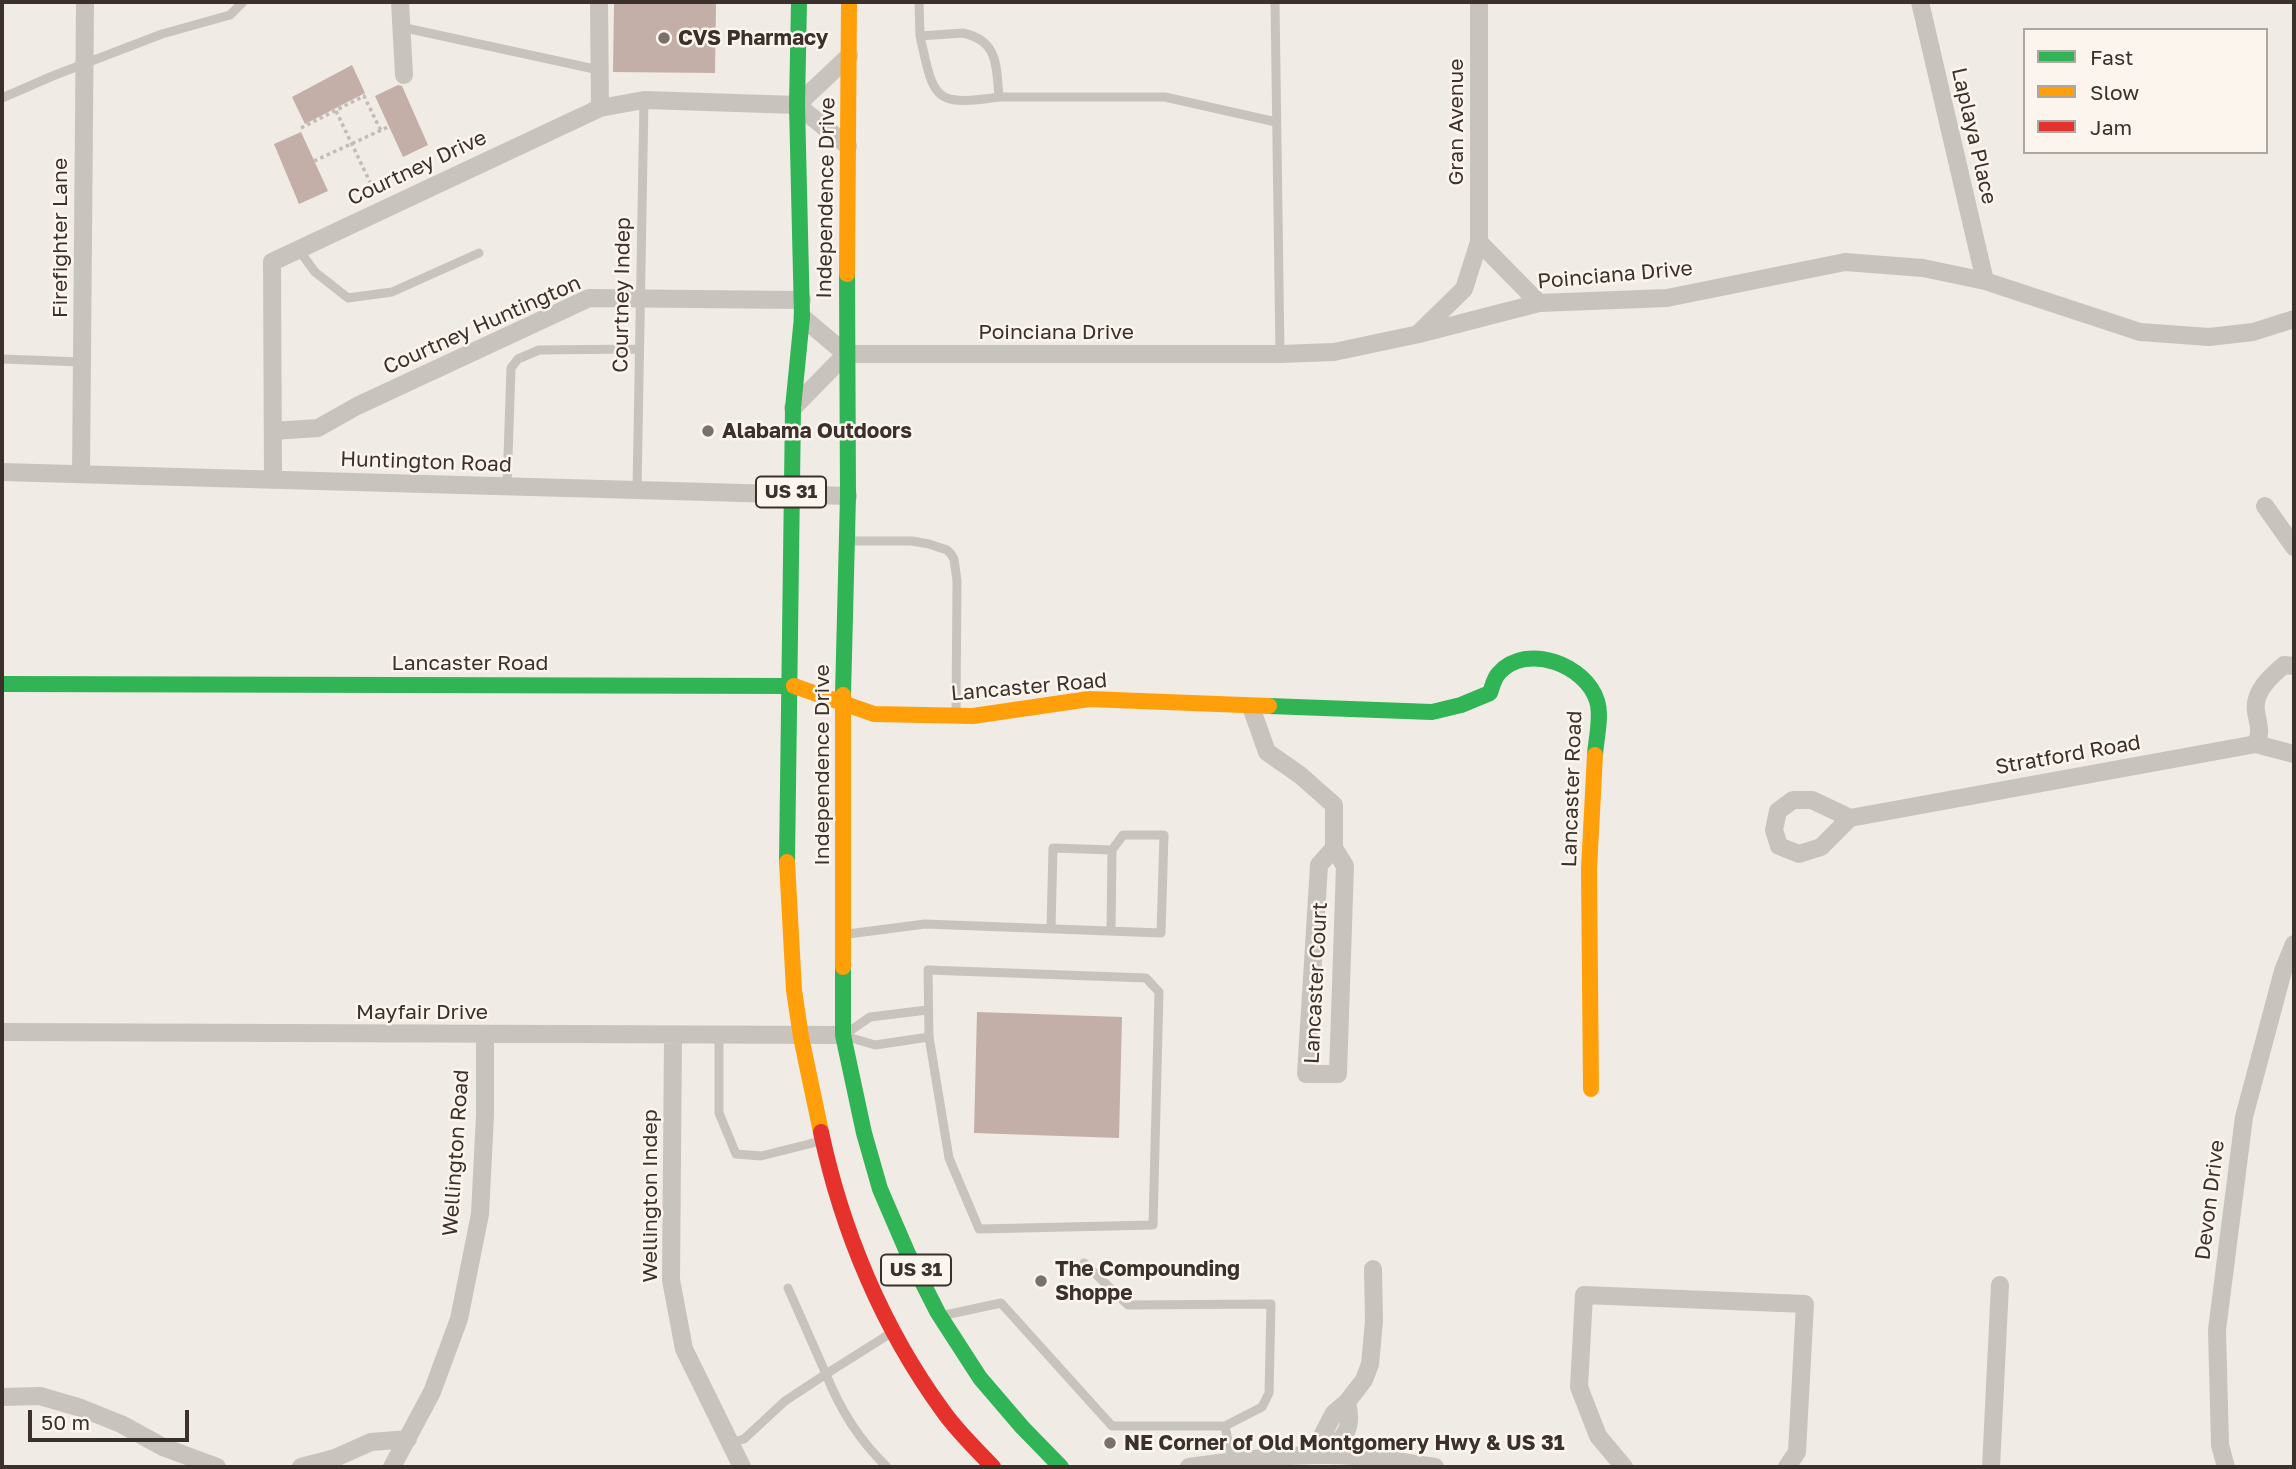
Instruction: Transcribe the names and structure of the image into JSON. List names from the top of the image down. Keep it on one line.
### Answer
{"streets":{"main road":["Independence Drive","US 31","Lancaster Road"],"street":["Gran Avenue","Laplaya Place","Courtney Drive","Firefighter Lane","Poinciana Drive","Courtney Huntington","Huntington Road","Stratford Road","Lancaster Court","Mayfair Drive","Wellington Road","Wellington Indep","Devon Drive"],"lane":["Courtney Indep"]},"crossings":[["Gran Avenue","Poinciana Drive"],["Laplaya Place","Poinciana Drive"],["Courtney Drive","Independence Drive"],["Courtney Drive","Courtney Indep"],["Courtney Drive","Courtney Huntington"],["Courtney Drive","Huntington Road"],["Independence Drive","Poinciana Drive"],["Independence Drive","Courtney Huntington"],["Independence Drive","Huntington Road"],["Independence Drive","Lancaster Road"],["Independence Drive","Mayfair Drive"],["Firefighter Lane","Huntington Road"],["Courtney Indep","Courtney Huntington"],["Courtney Indep","Huntington Road"],["Lancaster Road","Lancaster Court"],["Mayfair Drive","Wellington Road"],["Mayfair Drive","Wellington Indep"]],"places":["CVS Pharmacy","Alabama Outdoors","The Compounding Shoppe","NE Corner of Old Montgomery Hwy & US 31"],"legend":["Fast","Slow","Jam"],"scale_bar":"50 m"}
